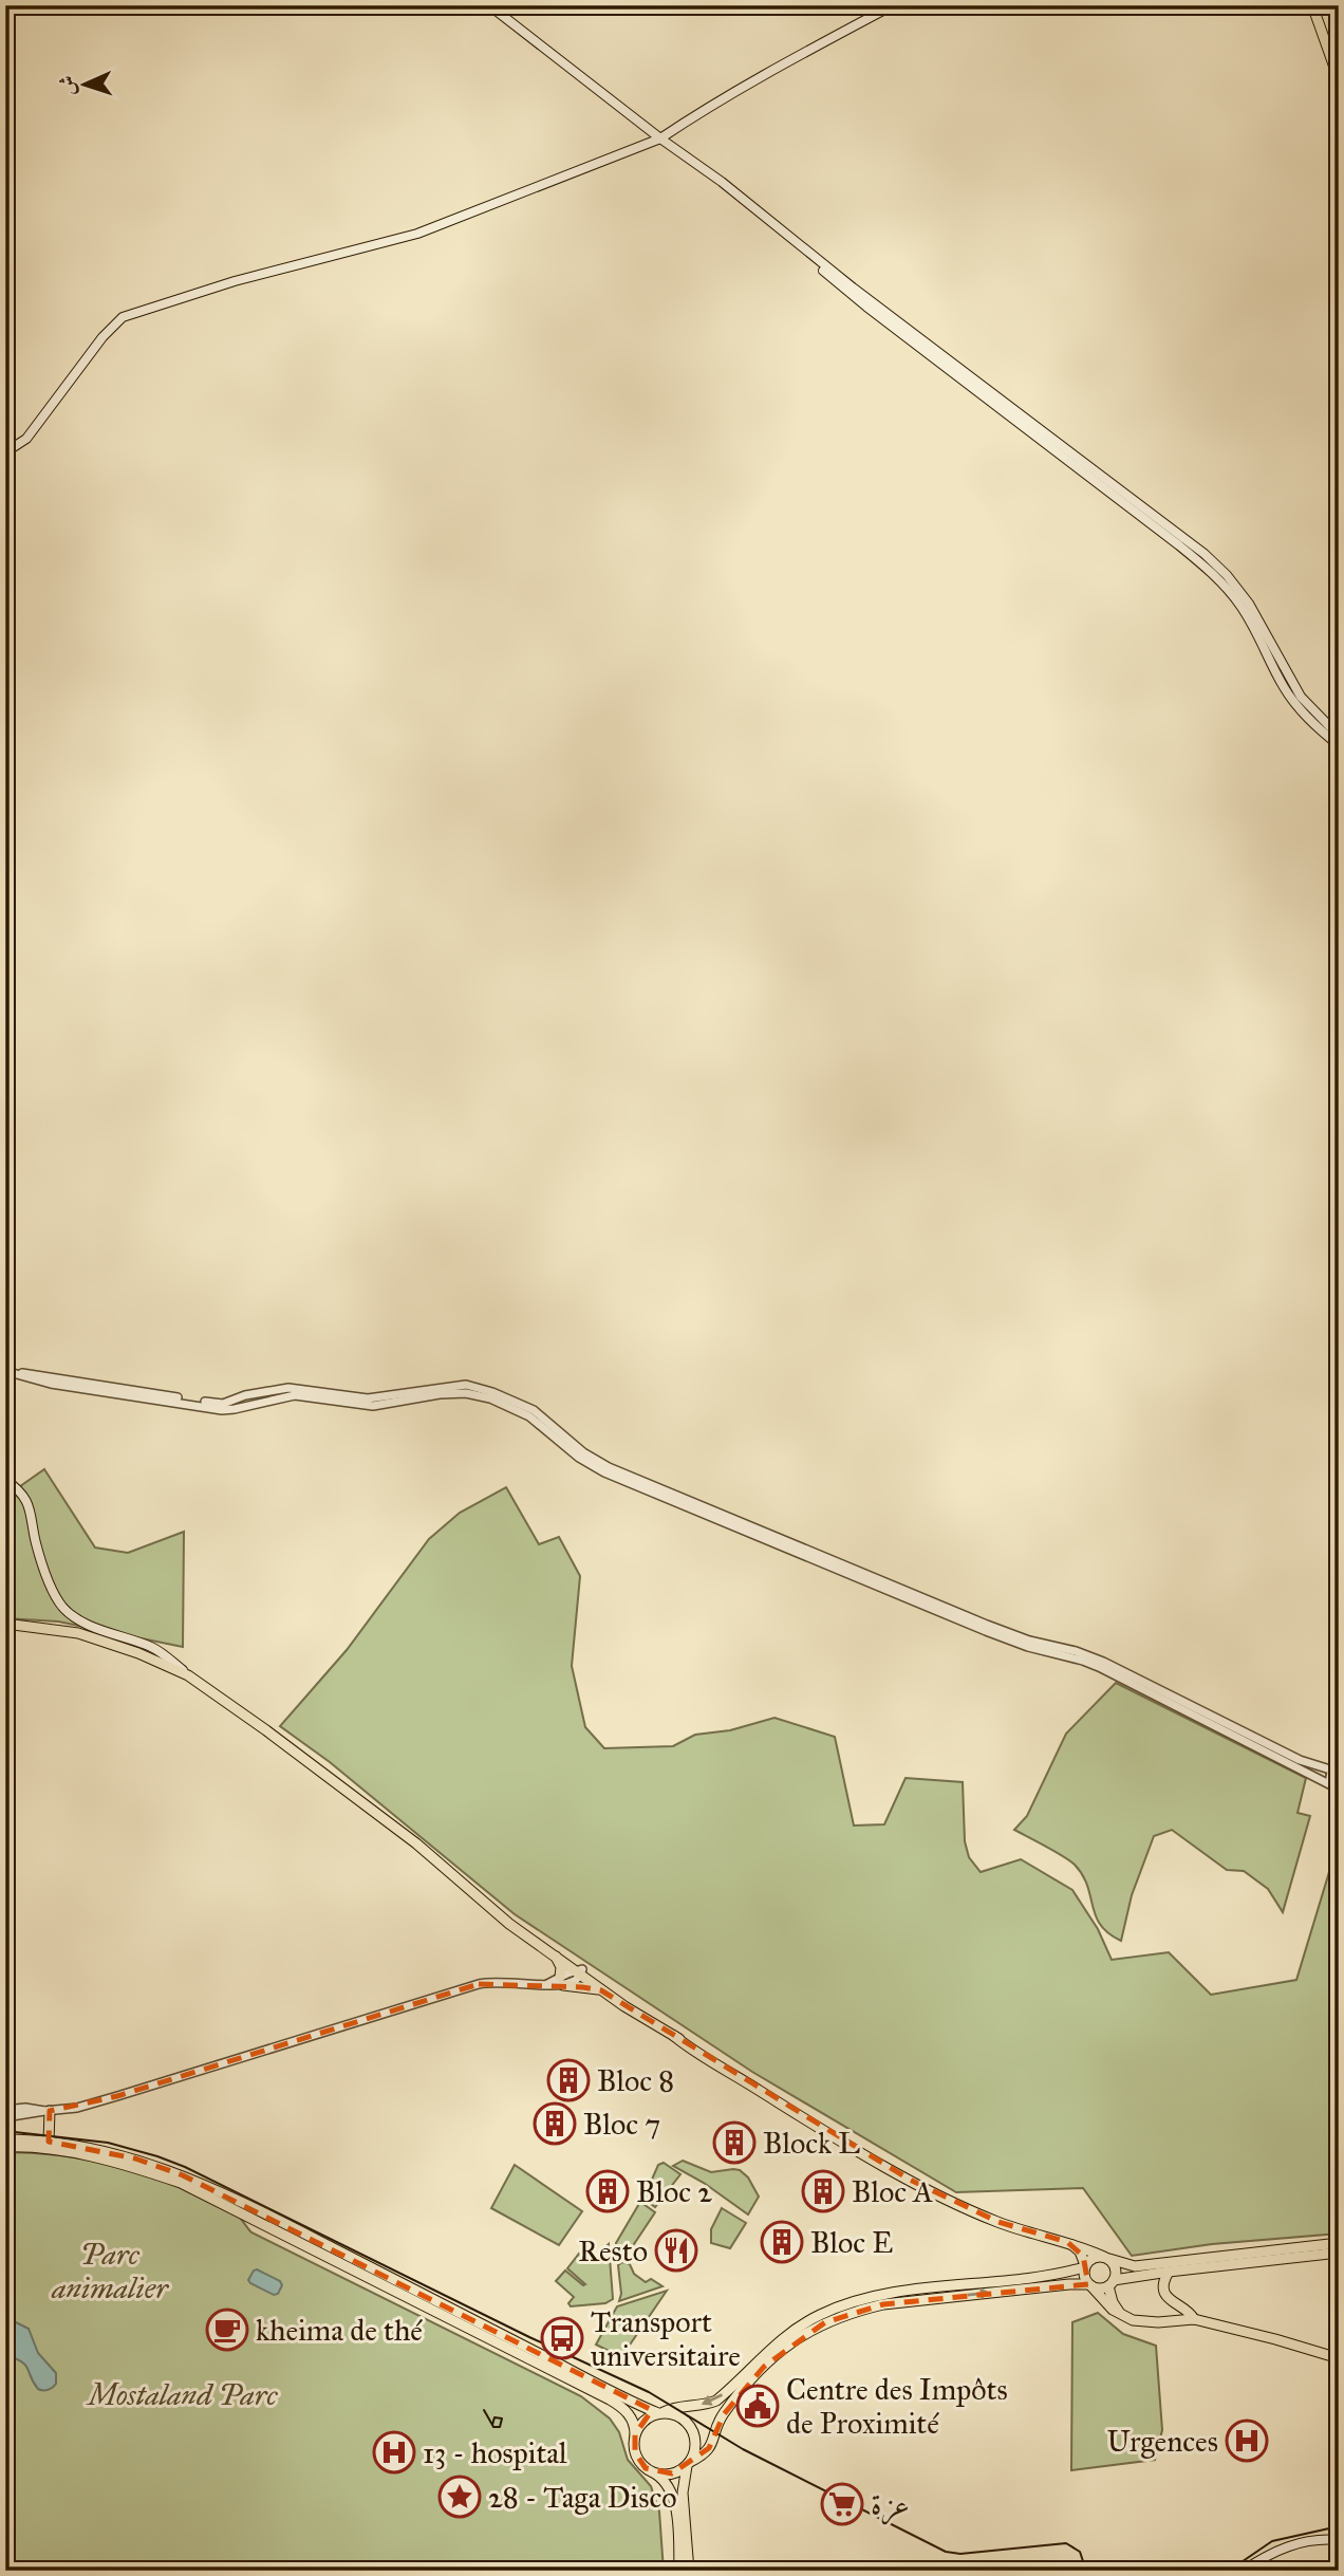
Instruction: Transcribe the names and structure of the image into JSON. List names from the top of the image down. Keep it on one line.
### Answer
{"parks":["Parc animalier","Mostaland Parc"],"places":{"building":["Bloc 8","Bloc 7","Block L","Bloc 2","Bloc A","Bloc E"],"restaurant":["Resto"],"cafe":["kheima de thé"],"bus stop":["Transport universitaire"],"public building":["Centre des Impôts de Proximité"],"hospital":["Urgences","13 - hospital"],"place":["28 - Taga Disco"],"supermarket":["عزة"]},"north":"left"}
